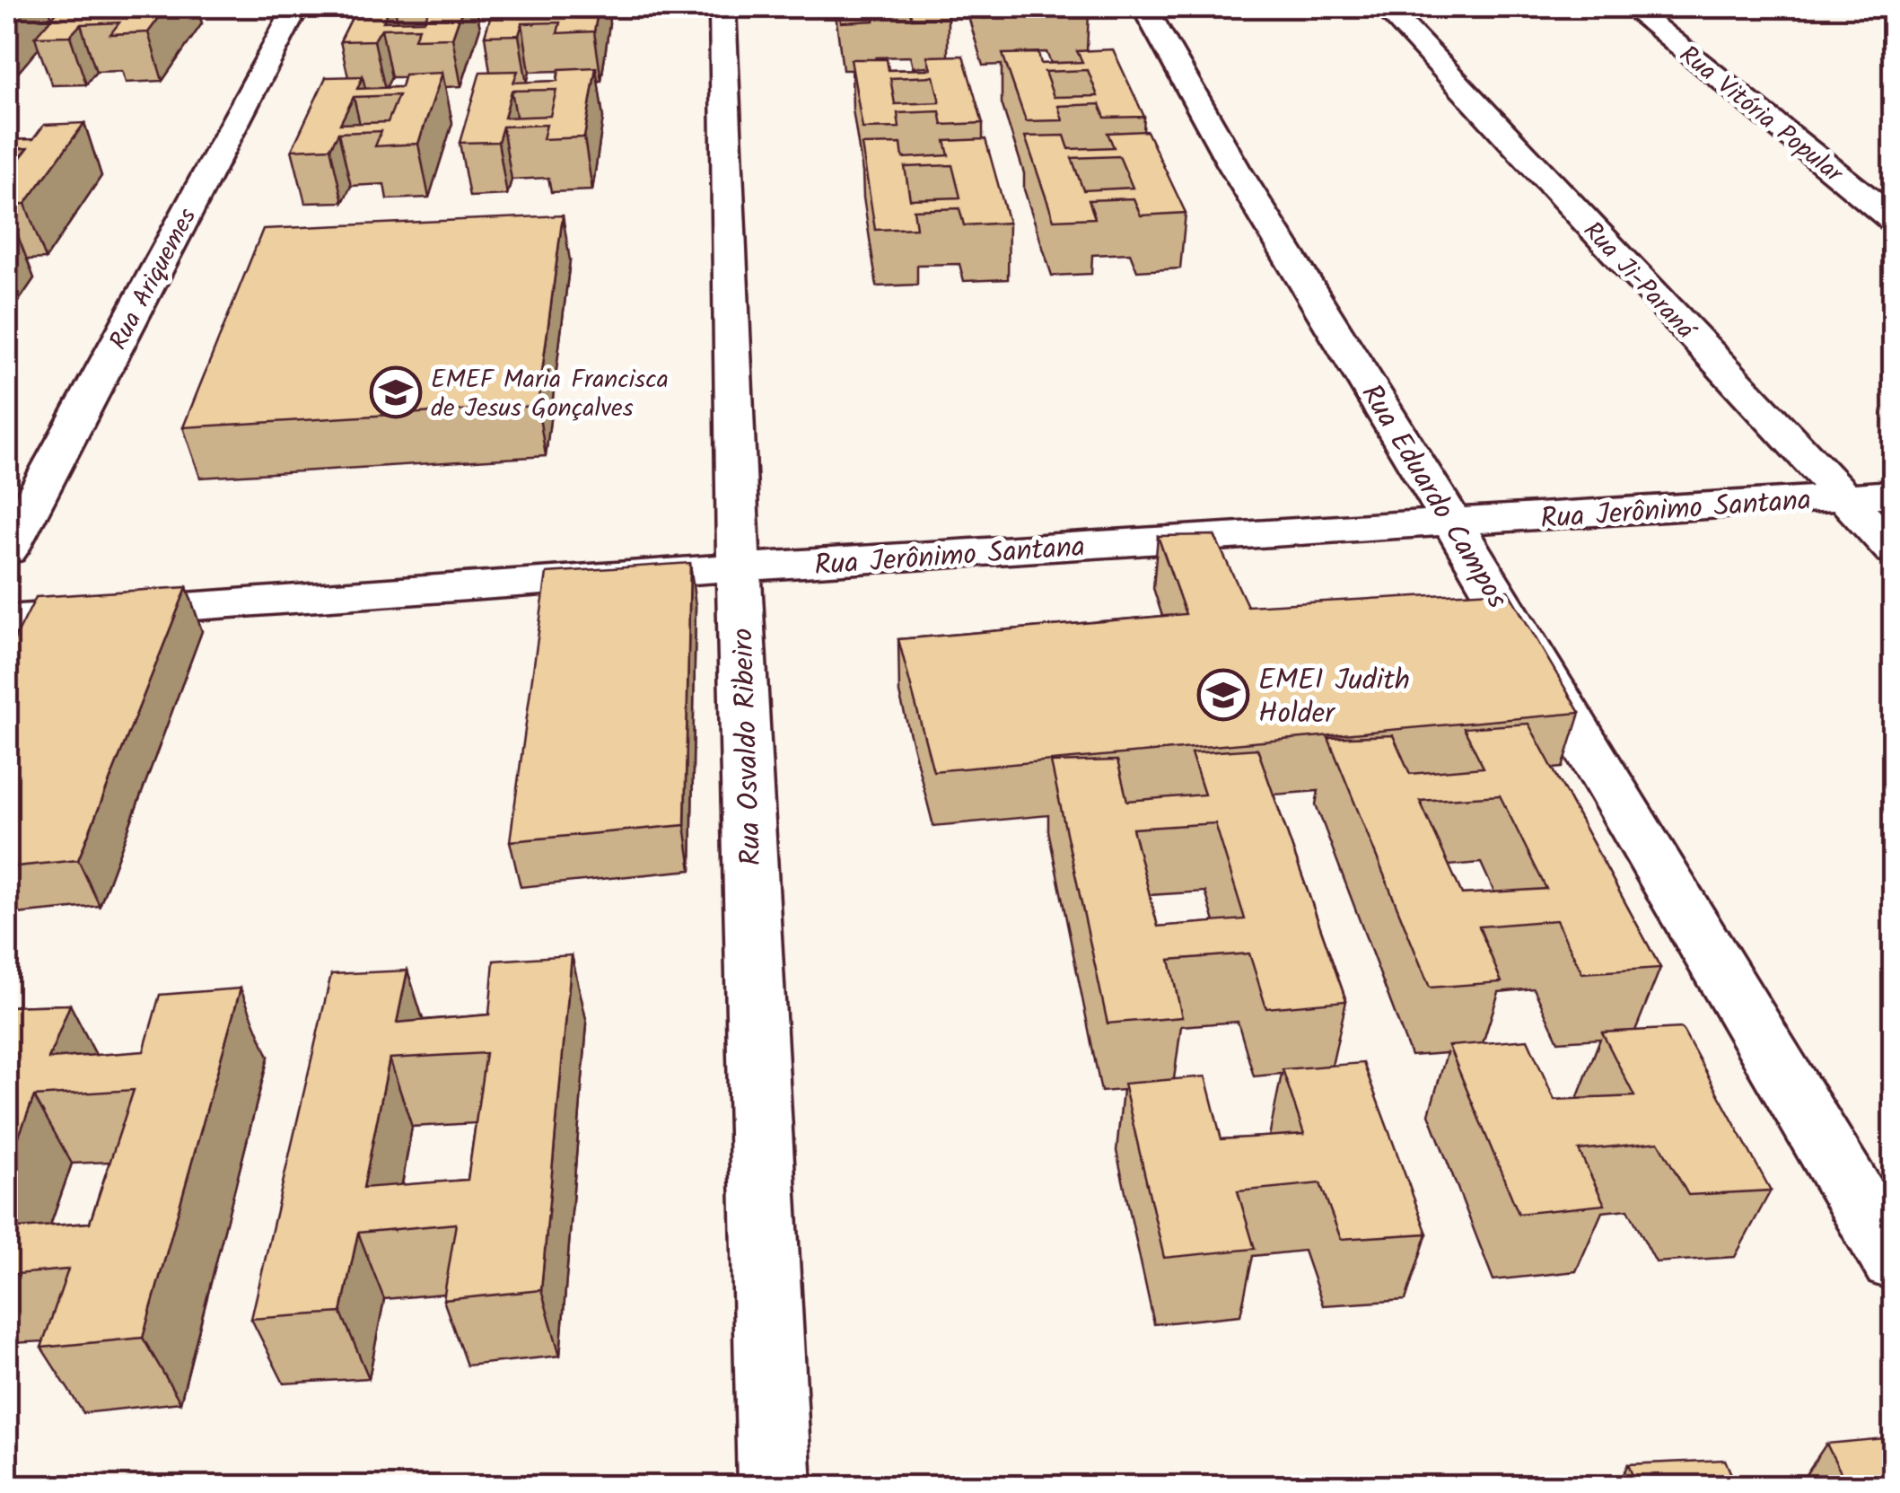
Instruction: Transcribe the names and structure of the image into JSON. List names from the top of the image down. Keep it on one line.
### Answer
{"streets":{"street":["Rua Vitória Popular","Rua Ariquemes","Rua Ji-Paraná","Rua Eduardo Campos","Rua Jerônimo Santana","Rua Osvaldo Ribeiro"]},"crossings":[["Rua Ji-Paraná","Rua Jerônimo Santana"],["Rua Eduardo Campos","Rua Jerônimo Santana"],["Rua Jerônimo Santana","Rua Osvaldo Ribeiro"]],"places":{"school or university":["EMEF Maria Francisca de Jesus Gonçalves","EMEI Judith Holder"]}}
